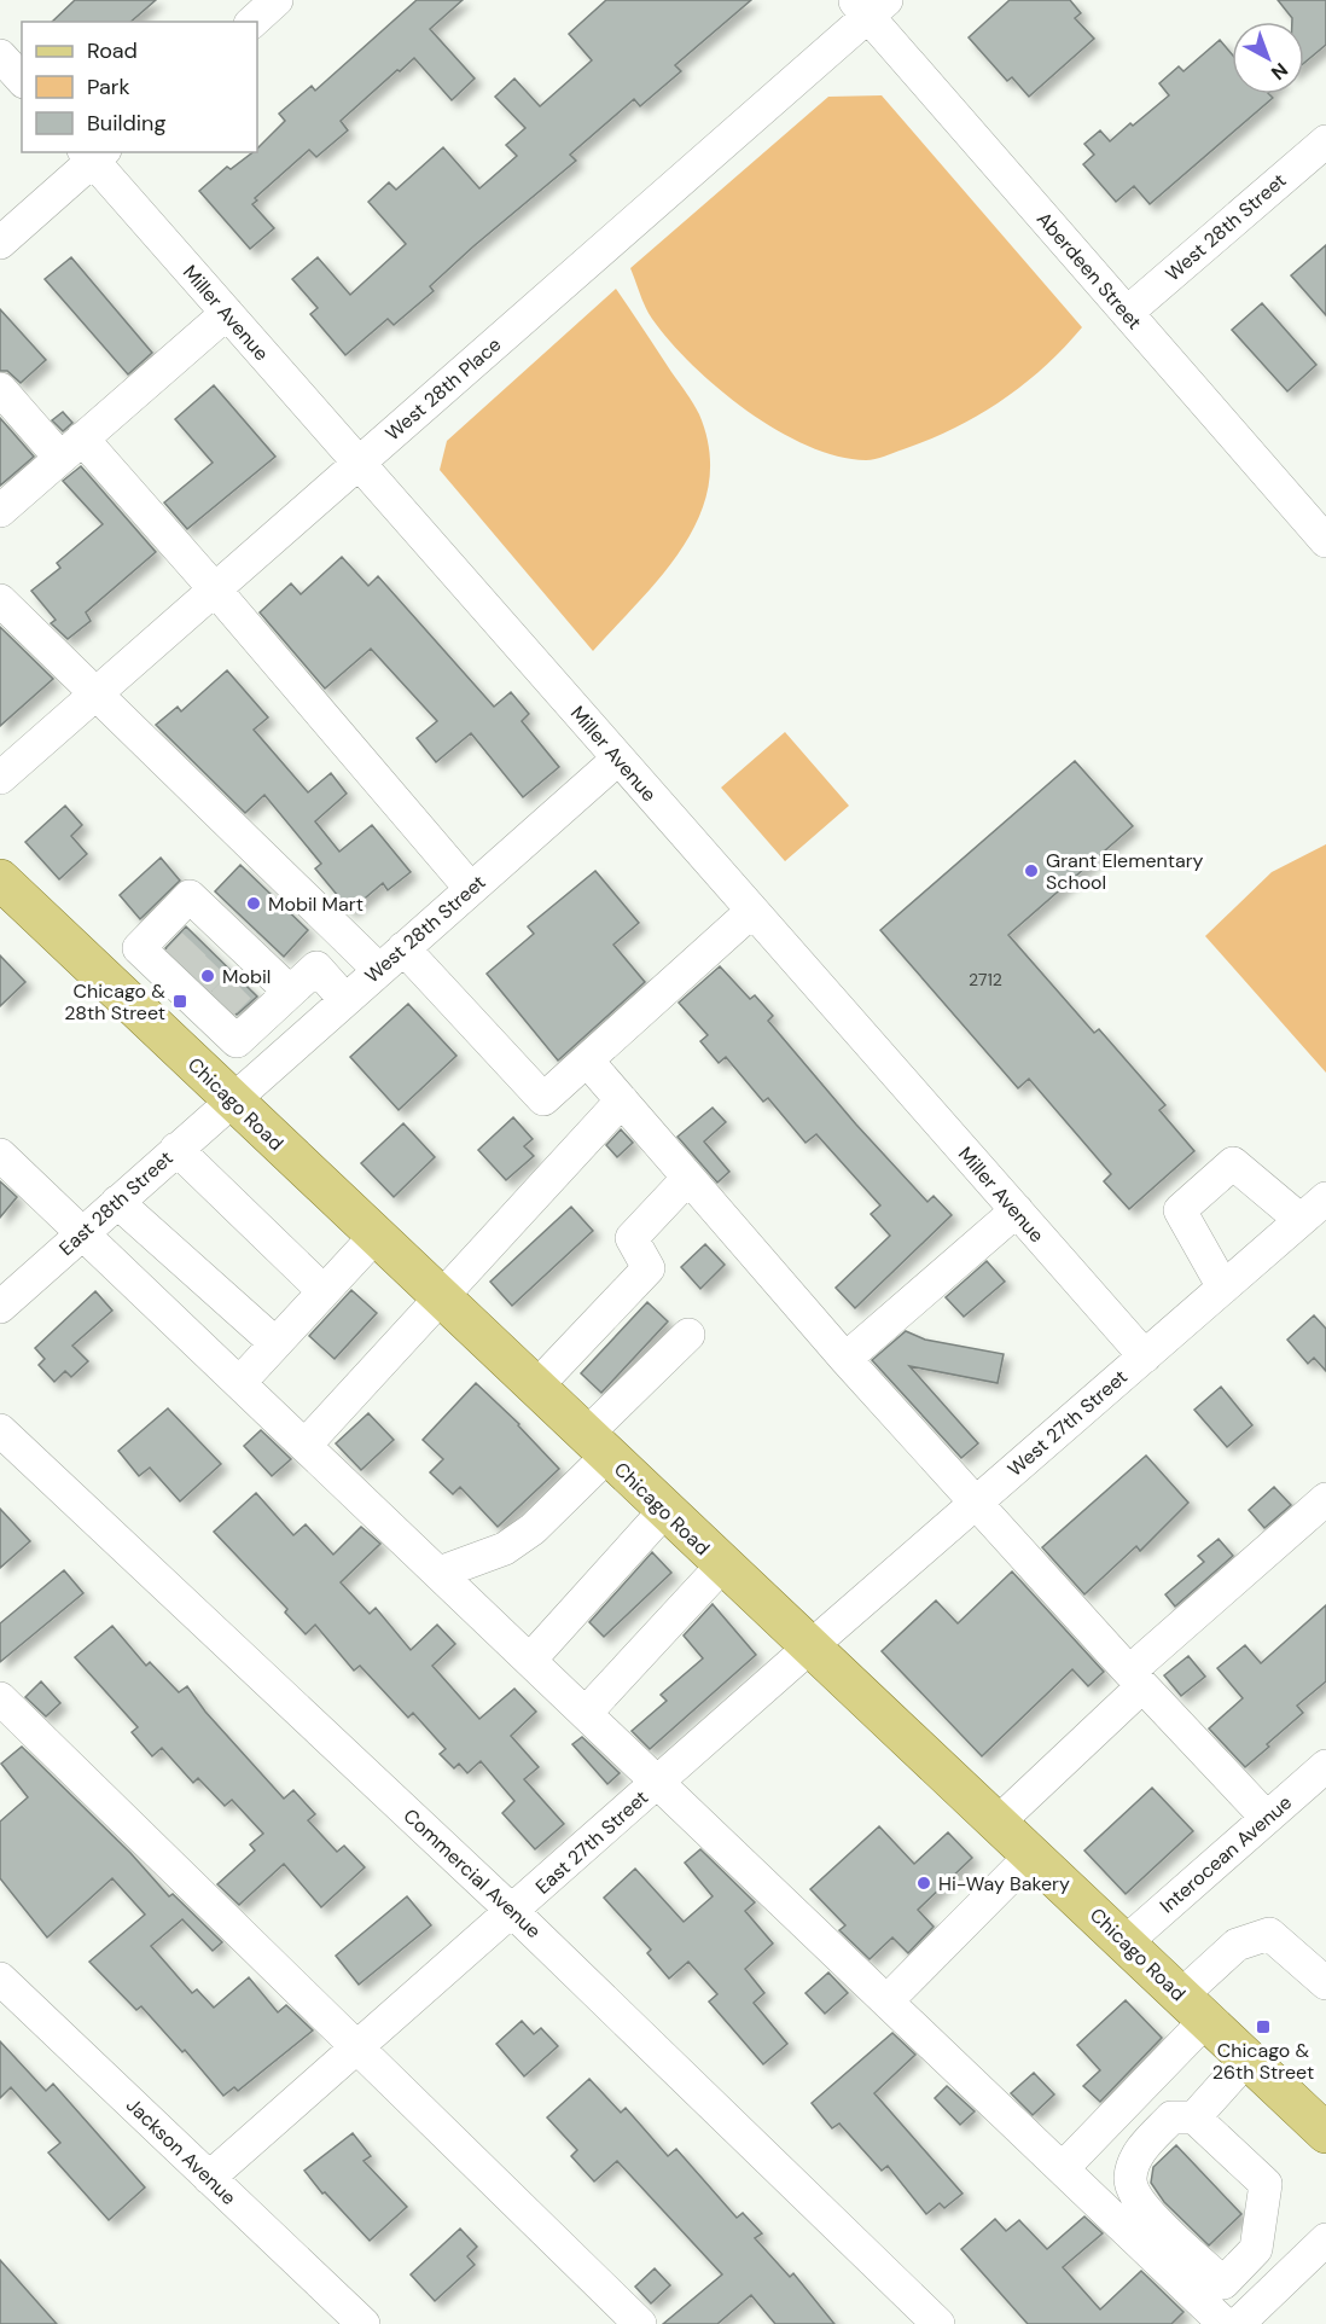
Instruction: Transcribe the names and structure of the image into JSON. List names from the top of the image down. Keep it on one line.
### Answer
{"streets":{"main road":["Chicago Road"],"street":["West 28th Street","Aberdeen Street","Miller Avenue","West 28th Place","East 28th Street","West 27th Street","East 27th Street","Interocean Avenue","Commercial Avenue","Jackson Avenue"]},"crossings":[["West 28th Street","Aberdeen Street"],["West 28th Street","Miller Avenue"],["West 28th Street","Chicago Road"],["West 28th Street","East 28th Street"],["Aberdeen Street","West 28th Place"],["Miller Avenue","West 28th Place"],["Miller Avenue","West 27th Street"],["Chicago Road","East 28th Street"],["Chicago Road","West 27th Street"],["Chicago Road","East 27th Street"],["Chicago Road","Interocean Avenue"],["West 27th Street","East 27th Street"],["East 27th Street","Commercial Avenue"],["East 27th Street","Jackson Avenue"]],"places":{"other":["Grant Elementary School","Mobil Mart","Mobil","Hi-Way Bakery"],"transit":["Chicago & 28th Street","Chicago & 26th Street"]},"house_numbers":["2712"],"legend":["Road","Park","Building"],"north":"bottom right"}
